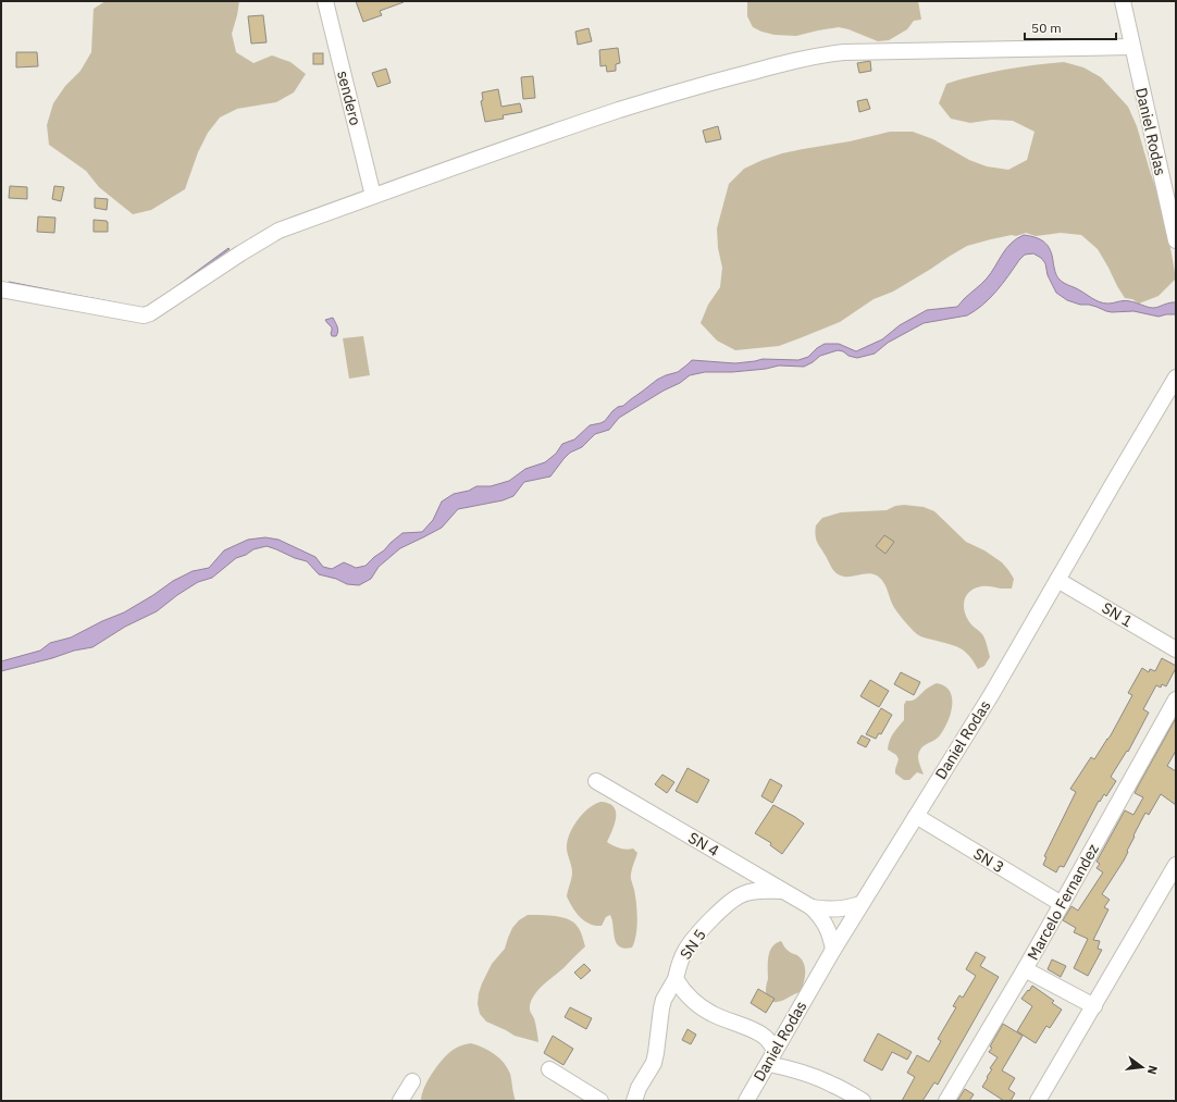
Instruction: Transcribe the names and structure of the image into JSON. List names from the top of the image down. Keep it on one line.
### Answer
{"streets":{"street":["sendero","Daniel Rodas","SN 1","SN 4","SN 3","Marcelo Fernandez","SN 5"]},"crossings":[["Daniel Rodas","SN 1"],["Daniel Rodas","SN 4"],["Daniel Rodas","SN 3"],["Daniel Rodas","SN 5"],["SN 4","SN 5"],["SN 3","Marcelo Fernandez"]],"scale_bar":"50 m","north":"right"}
